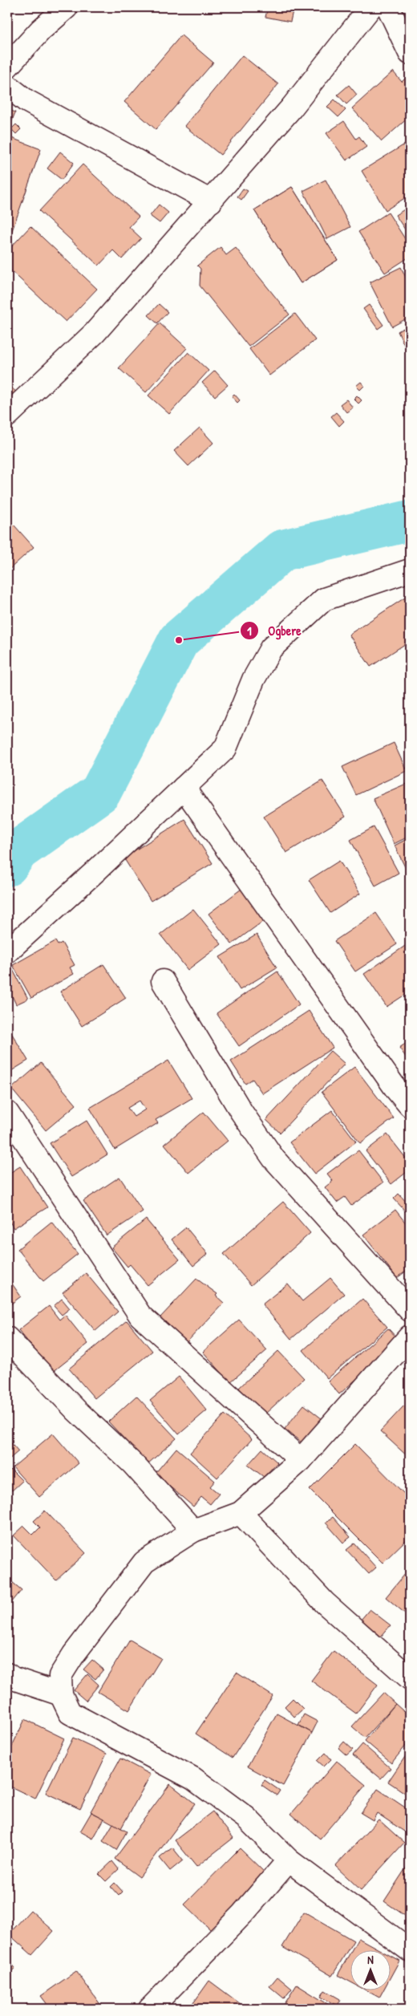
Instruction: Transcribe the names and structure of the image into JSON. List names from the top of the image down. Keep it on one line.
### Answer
{"places":["Ogbere"],"north":"top"}
